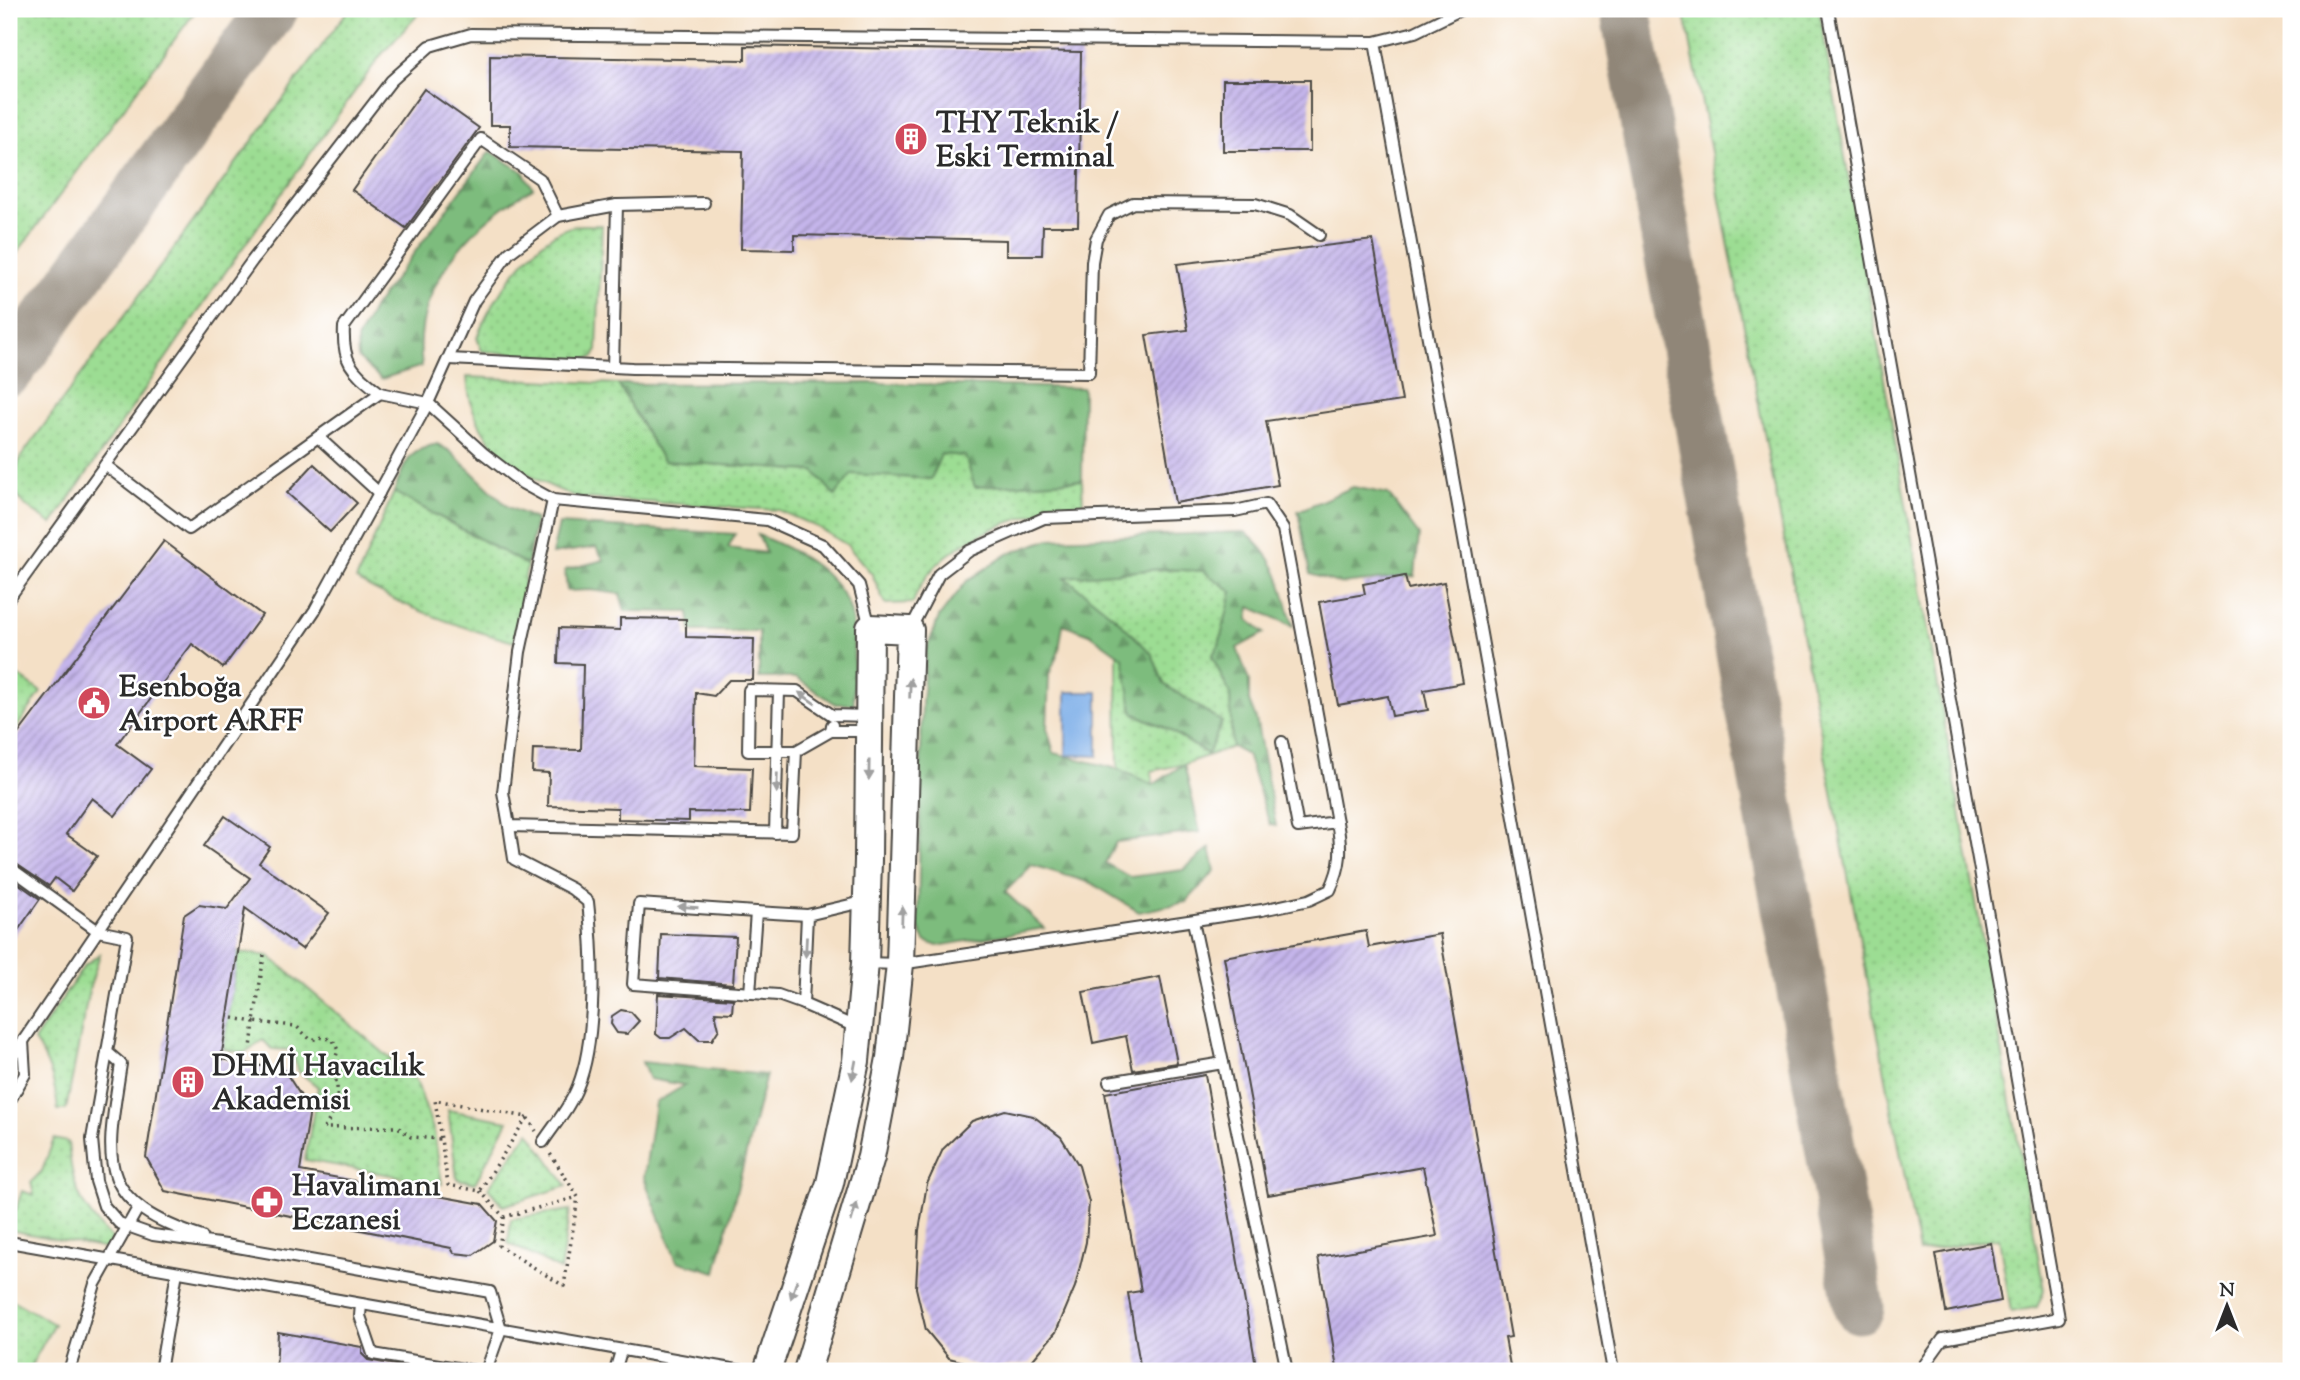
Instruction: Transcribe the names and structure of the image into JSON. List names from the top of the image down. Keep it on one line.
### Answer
{"places":{"building":["THY Teknik / Eski Terminal","DHMİ Havacılık Akademisi"],"public building":["Esenboğa Airport ARFF"],"pharmacy":["Havalimanı Eczanesi"]},"north":"top"}
